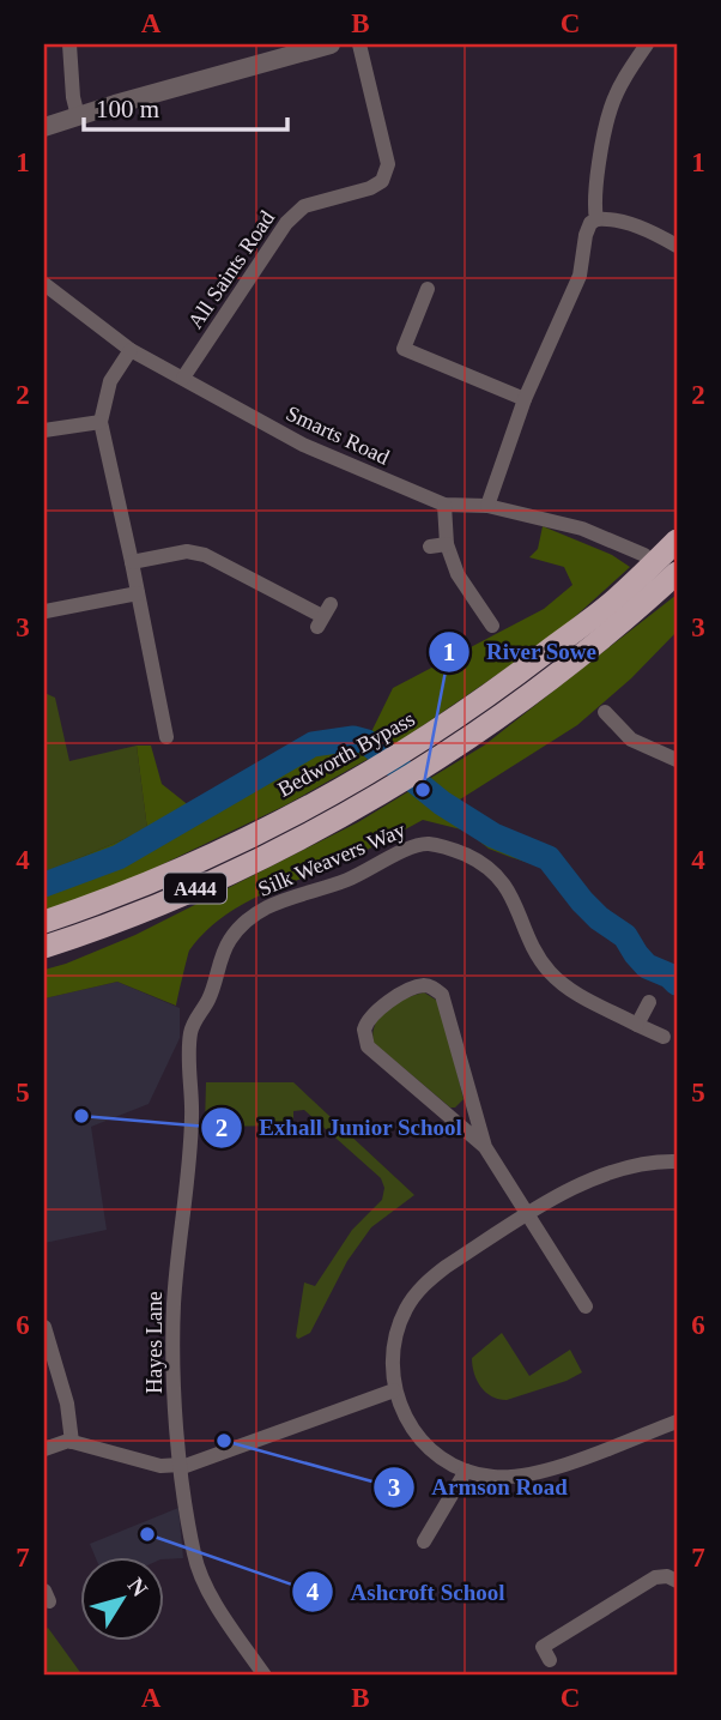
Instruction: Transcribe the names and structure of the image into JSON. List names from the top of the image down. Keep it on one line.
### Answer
{"streets":{"highway":["Bedworth Bypass","A444"],"street":["All Saints Road","Smarts Road","Silk Weavers Way","Hayes Lane"]},"crossings":[["All Saints Road","Smarts Road"],["Silk Weavers Way","Hayes Lane"]],"places":["River Sowe","Exhall Junior School","Armson Road","Ashcroft School"],"scale_bar":"100 m","north":"top right","grid":{"columns":["A","B","C"],"rows":["1","2","3","4","5","6","7"]}}
